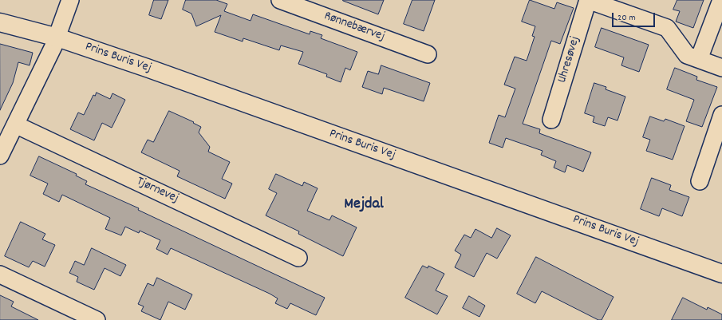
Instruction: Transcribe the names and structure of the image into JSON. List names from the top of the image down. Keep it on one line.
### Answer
{"streets":{"street":["Rønnebærvej","Prins Buris Vej","Uhresøvej","Tjørnevej"]},"districts":["Mejdal"],"scale_bar":"20 m"}
